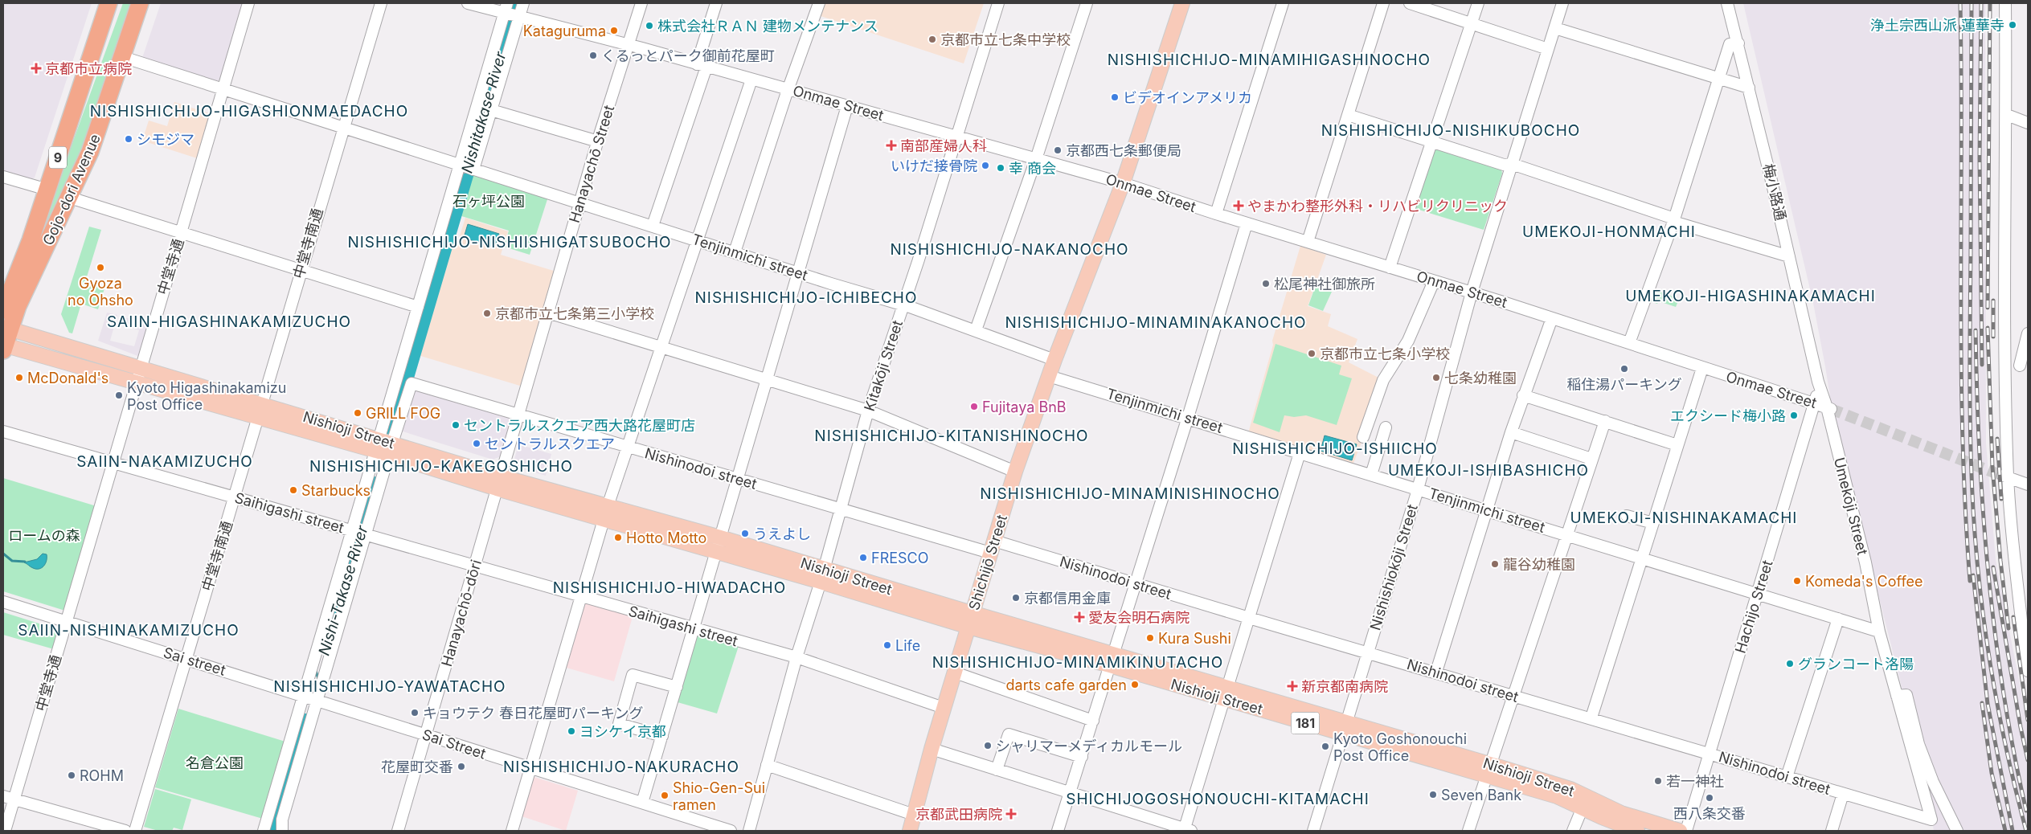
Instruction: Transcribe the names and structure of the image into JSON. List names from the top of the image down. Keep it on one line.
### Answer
{"streets":{"highway":["9","Gojo-dori Avenue"],"main road":["Nishioji Street","Shichijō Street","181"],"street":["Onmae Street","Hanayachō Street","梅小路通","中堂寺南通","Tenjinmichi street","中堂寺通","Kitakōji Street","Nishinodoi street","Umekōji Street","Saihigashi street","Nishishiokōji Street","Hachijo Street","Hanayachō-dōri","Sai street","Sai Street"]},"crossings":[["Onmae Street","Hanayachō Street"],["Onmae Street","Kitakōji Street"],["Onmae Street","Umekōji Street"],["Onmae Street","Shichijō Street"],["Onmae Street","Nishishiokōji Street"],["Onmae Street","Hachijo Street"],["Hanayachō Street","Tenjinmichi street"],["Hanayachō Street","Nishioji Street"],["Hanayachō Street","Nishinodoi street"],["Hanayachō Street","Hanayachō-dōri"],["Gojo-dori Avenue","Tenjinmichi street"],["Gojo-dori Avenue","Nishioji Street"],["梅小路通","Hachijo Street"],["中堂寺南通","Tenjinmichi street"],["中堂寺南通","Nishioji Street"],["中堂寺南通","Saihigashi street"],["中堂寺南通","Sai street"],["Tenjinmichi street","中堂寺通"],["Tenjinmichi street","Kitakōji Street"],["Tenjinmichi street","Umekōji Street"],["Tenjinmichi street","Shichijō Street"],["Tenjinmichi street","Nishishiokōji Street"],["Tenjinmichi street","Hachijo Street"],["中堂寺通","Nishioji Street"],["中堂寺通","Saihigashi street"],["中堂寺通","Sai street"],["Kitakōji Street","Nishioji Street"],["Kitakōji Street","Nishinodoi street"],["Kitakōji Street","Saihigashi street"],["Nishioji Street","Nishinodoi street"],["Nishioji Street","Shichijō Street"],["Nishioji Street","Nishishiokōji Street"],["Nishioji Street","Hanayachō-dōri"],["Nishinodoi street","Umekōji Street"],["Nishinodoi street","Shichijō Street"],["Nishinodoi street","Nishishiokōji Street"],["Nishinodoi street","Hachijo Street"],["Umekōji Street","Hachijo Street"],["Saihigashi street","Shichijō Street"],["Saihigashi street","Hanayachō-dōri"],["Hanayachō-dōri","Sai Street"],["Sai street","Sai Street"]],"districts":["NISHISHICHIJO-MINAMIHIGASHINOCHO","NISHISHICHIJO-HIGASHIONMAEDACHO","NISHISHICHIJO-NISHIKUBOCHO","UMEKOJI-HONMACHI","NISHISHICHIJO-NISHIISHIGATSUBOCHO","NISHISHICHIJO-NAKANOCHO","UMEKOJI-HIGASHINAKAMACHI","NISHISHICHIJO-ICHIBECHO","SAIIN-HIGASHINAKAMIZUCHO","NISHISHICHIJO-MINAMINAKANOCHO","NISHISHICHIJO-KITANISHINOCHO","NISHISHICHIJO-ISHIICHO","SAIIN-NAKAMIZUCHO","NISHISHICHIJO-KAKEGOSHICHO","UMEKOJI-ISHIBASHICHO","NISHISHICHIJO-MINAMINISHINOCHO","UMEKOJI-NISHINAKAMACHI","NISHISHICHIJO-HIWADACHO","SAIIN-NISHINAKAMIZUCHO","NISHISHICHIJO-MINAMIKINUTACHO","NISHISHICHIJO-YAWATACHO","NISHISHICHIJO-NAKURACHO","SHICHIJOGOSHONOUCHI-KITAMACHI"],"water":["Nishitakase River","Nishi-Takase River"],"parks":["石ヶ坪公園","ロームの森","名倉公園"],"places":{"other":["浄土宗西山派 蓮華寺","株式会社ＲＡＮ 建物メンテナンス","Kataguruma","京都市立七条中学校","くるっとパーク御前花屋町","ビデオインアメリカ","シモジマ","京都西七条郵便局","いけだ接骨院","幸 商会","Gyoza no Ohsho","松尾神社御旅所","京都市立七条第三小学校","京都市立七条小学校","稲住湯パーキング","McDonald's","七条幼稚園","Kyoto Higashinakamizu Post Office","Fujitaya BnB","GRILL FOG","エクシード梅小路","セントラルスクエア西大路花屋町店","セントラルスクエア","Starbucks","うえよし","Hotto Motto","FRESCO","龍谷幼稚園","Komeda's Coffee","京都信用金庫","Kura Sushi","Life","グランコート洛陽","darts cafe garden","キョウテク 春日花屋町パーキング","ヨシケイ京都","シャリマーメディカルモール","Kyoto Goshonouchi Post Office","花屋町交番","ROHM","若一神社","Seven Bank","Shio-Gen-Sui ramen","西八条交番"],"health":["京都市立病院","南部産婦人科","やまかわ整形外科・リハビリクリニック","愛友会明石病院","新京都南病院","京都武田病院"]}}
